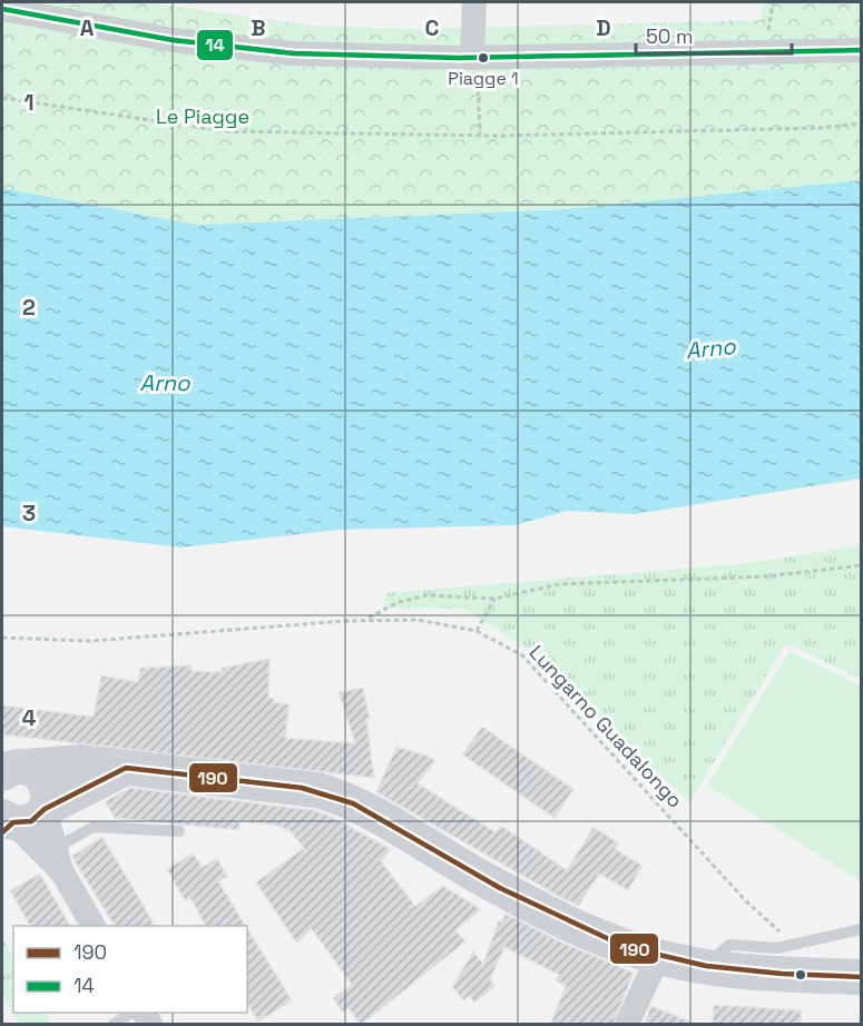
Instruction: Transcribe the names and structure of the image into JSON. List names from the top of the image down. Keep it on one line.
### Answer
{"streets":{"path":["Lungarno Guadalongo"]},"water":["Arno"],"parks":["Le Piagge"],"places":["Piagge 1"],"lines":["transit line 14","transit line 190"],"legend":["190","14"],"scale_bar":"50 m","grid":{"columns":["A","B","C","D"],"rows":["1","2","3","4"]}}
